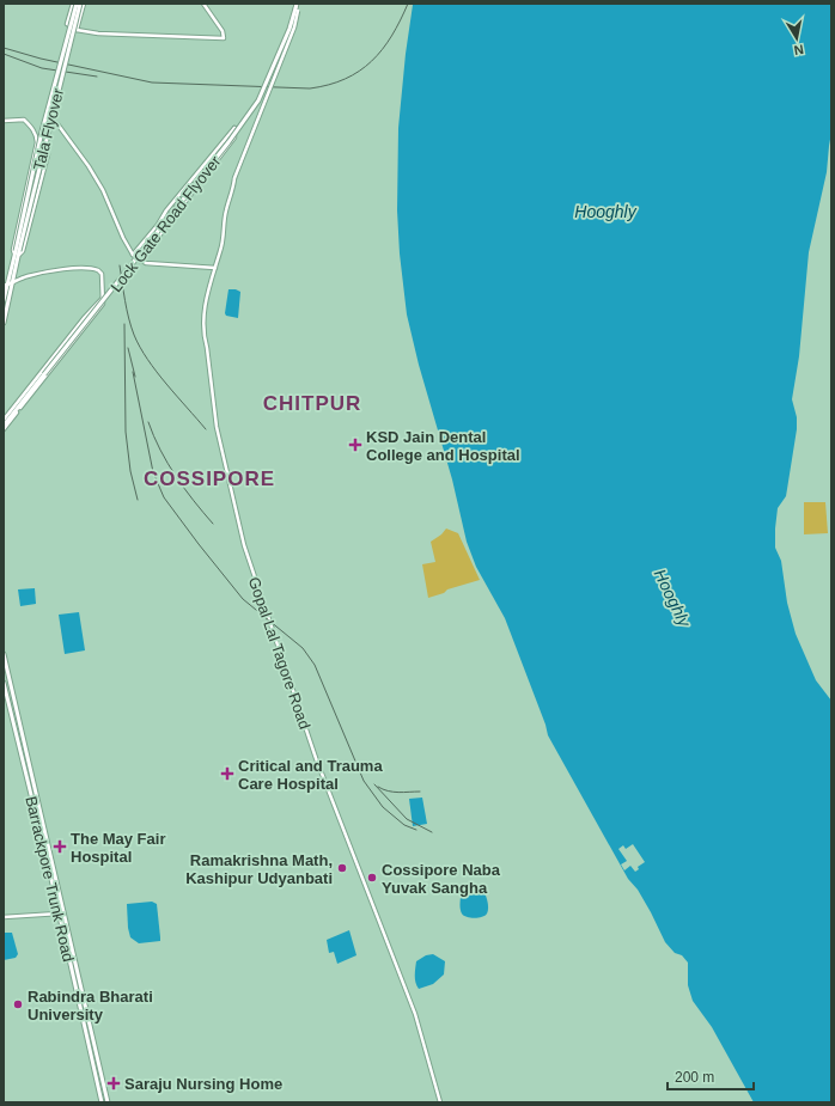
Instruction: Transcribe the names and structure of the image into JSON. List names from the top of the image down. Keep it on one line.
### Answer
{"streets":{"main road":["Tala Flyover","Lock Gate Road Flyover","Barrackpore Trunk Road"],"street":["Gopal Lal Tagore Road"]},"crossings":[["Lock Gate Road Flyover","Gopal Lal Tagore Road"]],"districts":["CHITPUR","COSSIPORE"],"water":["Hooghly"],"places":{"health":["KSD Jain Dental College and Hospital","Critical and Trauma Care Hospital","The May Fair Hospital","Saraju Nursing Home"],"other":["Ramakrishna Math, Kashipur Udyanbati","Cossipore Naba Yuvak Sangha","Rabindra Bharati University"]},"scale_bar":"200 m","north":"bottom"}
